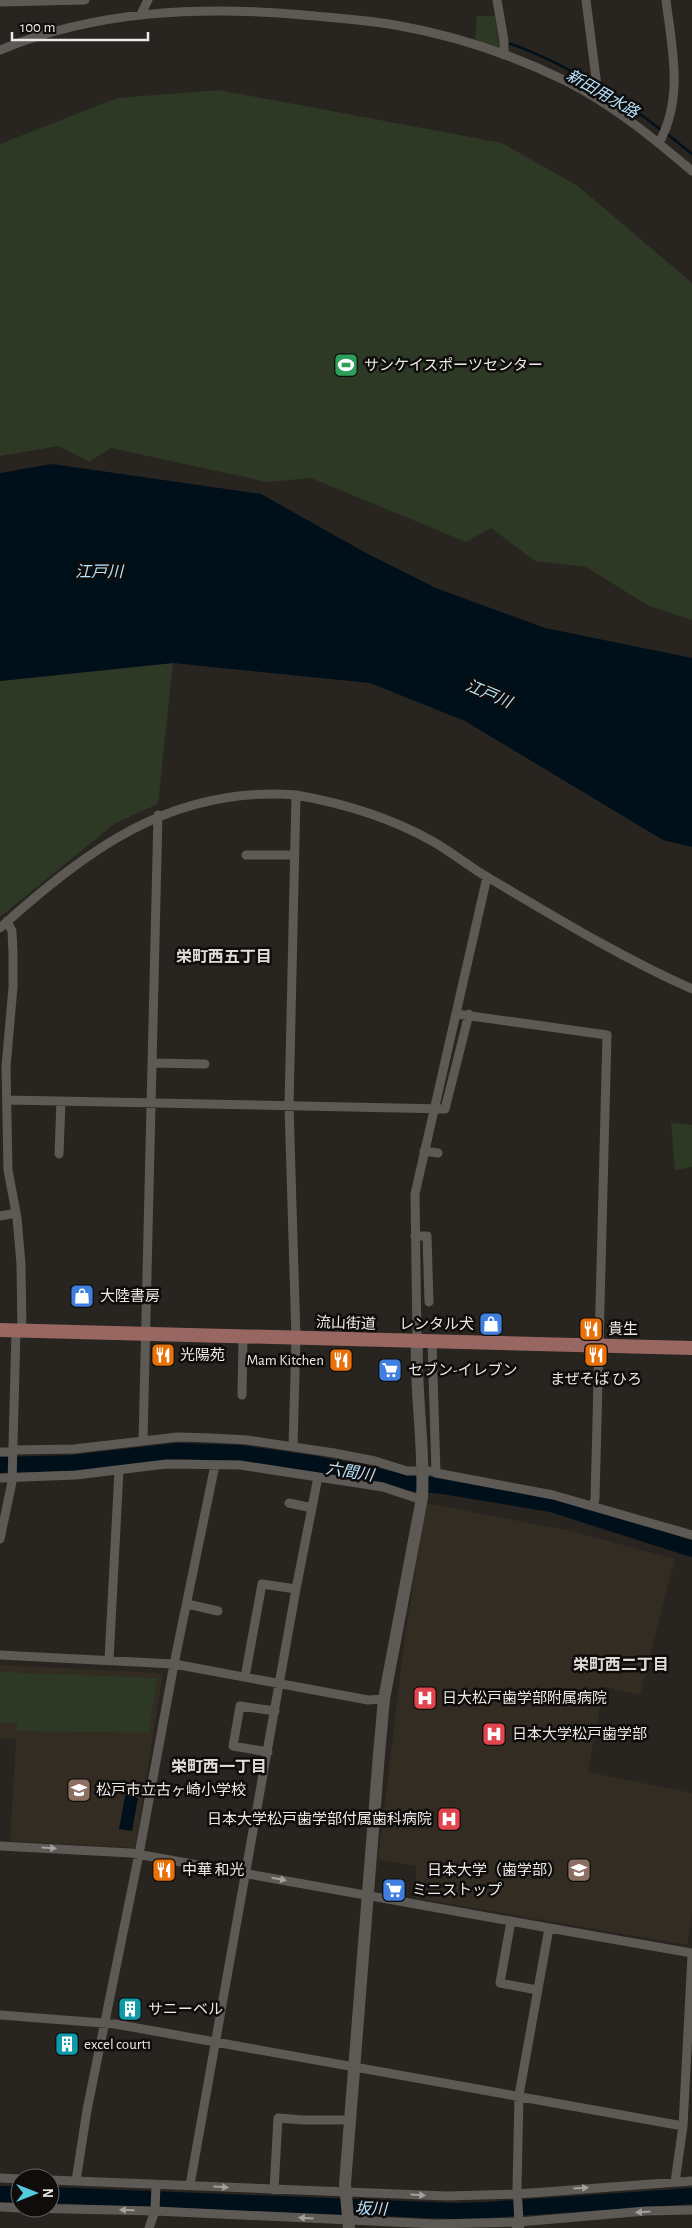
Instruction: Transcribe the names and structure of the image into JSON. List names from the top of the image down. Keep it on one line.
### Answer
{"streets":{"main road":["流山街道"]},"districts":["栄町西五丁目","栄町西二丁目","栄町西一丁目"],"water":["新田用水路","江戸川","六間川","坂川"],"places":{"sports":["サンケイスポーツセンター"],"shop":["大陸書房","レンタル犬"],"restaurant":["貴生","光陽苑","まぜそば ひろ","Mam Kitchen","中華 和光"],"supermarket":["セブン-イレブン","ミニストップ"],"hospital":["日大松戸歯学部附属病院","日本大学松戸歯学部","日本大学松戸歯学部付属歯科病院"],"school or university":["松戸市立古ヶ崎小学校","日本大学（歯学部）"],"building":["サニーベル","excel court1"]},"scale_bar":"100 m","north":"right"}
